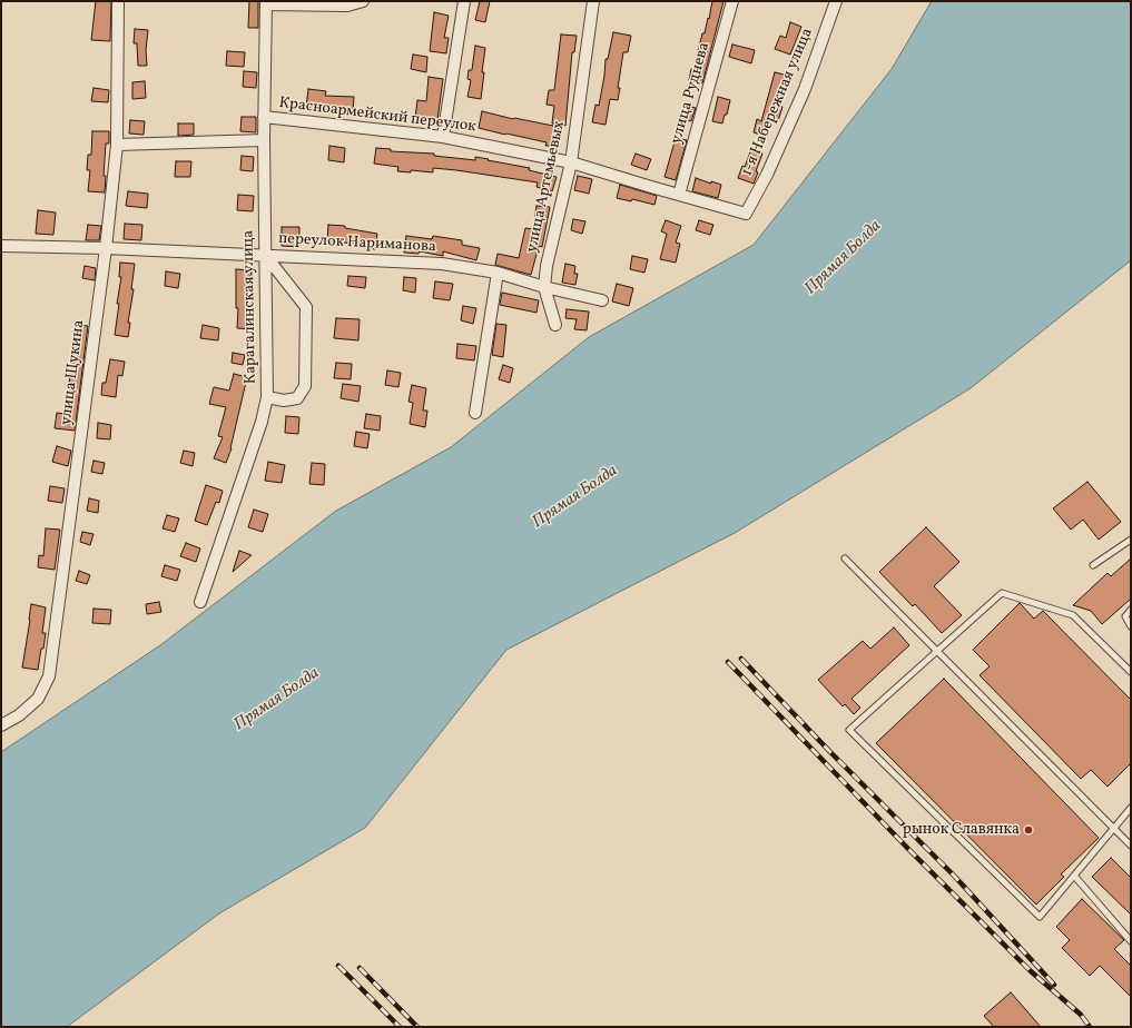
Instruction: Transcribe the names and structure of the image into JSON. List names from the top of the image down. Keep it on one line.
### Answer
{"streets":{"street":["улица Руднева","1-я Набережная улица","Красноармейский переулок","улица Артемьевых","переулок Нариманова","Карагалинская улица","улица Щукина"]},"crossings":[["улица Руднева","Красноармейский переулок"],["1-я Набережная улица","Красноармейский переулок"],["Красноармейский переулок","улица Артемьевых"],["Красноармейский переулок","Карагалинская улица"],["улица Артемьевых","переулок Нариманова"],["переулок Нариманова","Карагалинская улица"],["переулок Нариманова","улица Щукина"]],"water":["Прямая Болда"],"places":["рынок Славянка"]}
